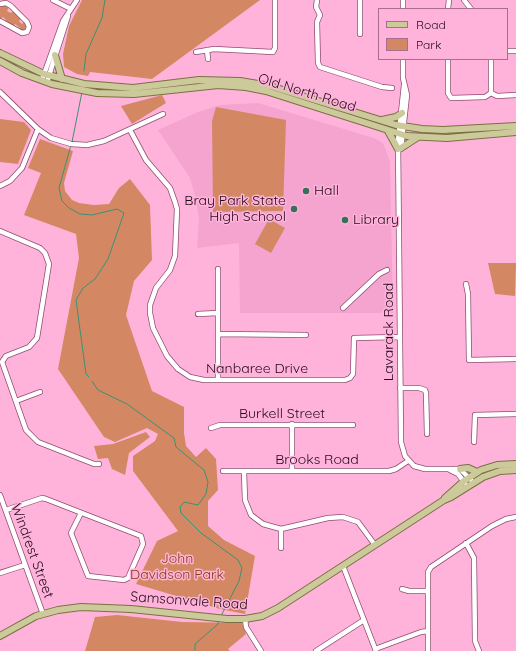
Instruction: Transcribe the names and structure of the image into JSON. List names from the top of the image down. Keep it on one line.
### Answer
{"streets":{"main road":["Old North Road","Samsonvale Road"],"street":["Lavarack Road","Nanbaree Drive","Burkell Street","Brooks Road","Windrest Street"]},"crossings":[["Old North Road","Lavarack Road"],["Lavarack Road","Nanbaree Drive"],["Lavarack Road","Brooks Road"],["Windrest Street","Samsonvale Road"]],"parks":["John Davidson Park"],"places":["Hall","Bray Park State High School","Library"],"legend":["Road","Park"]}
